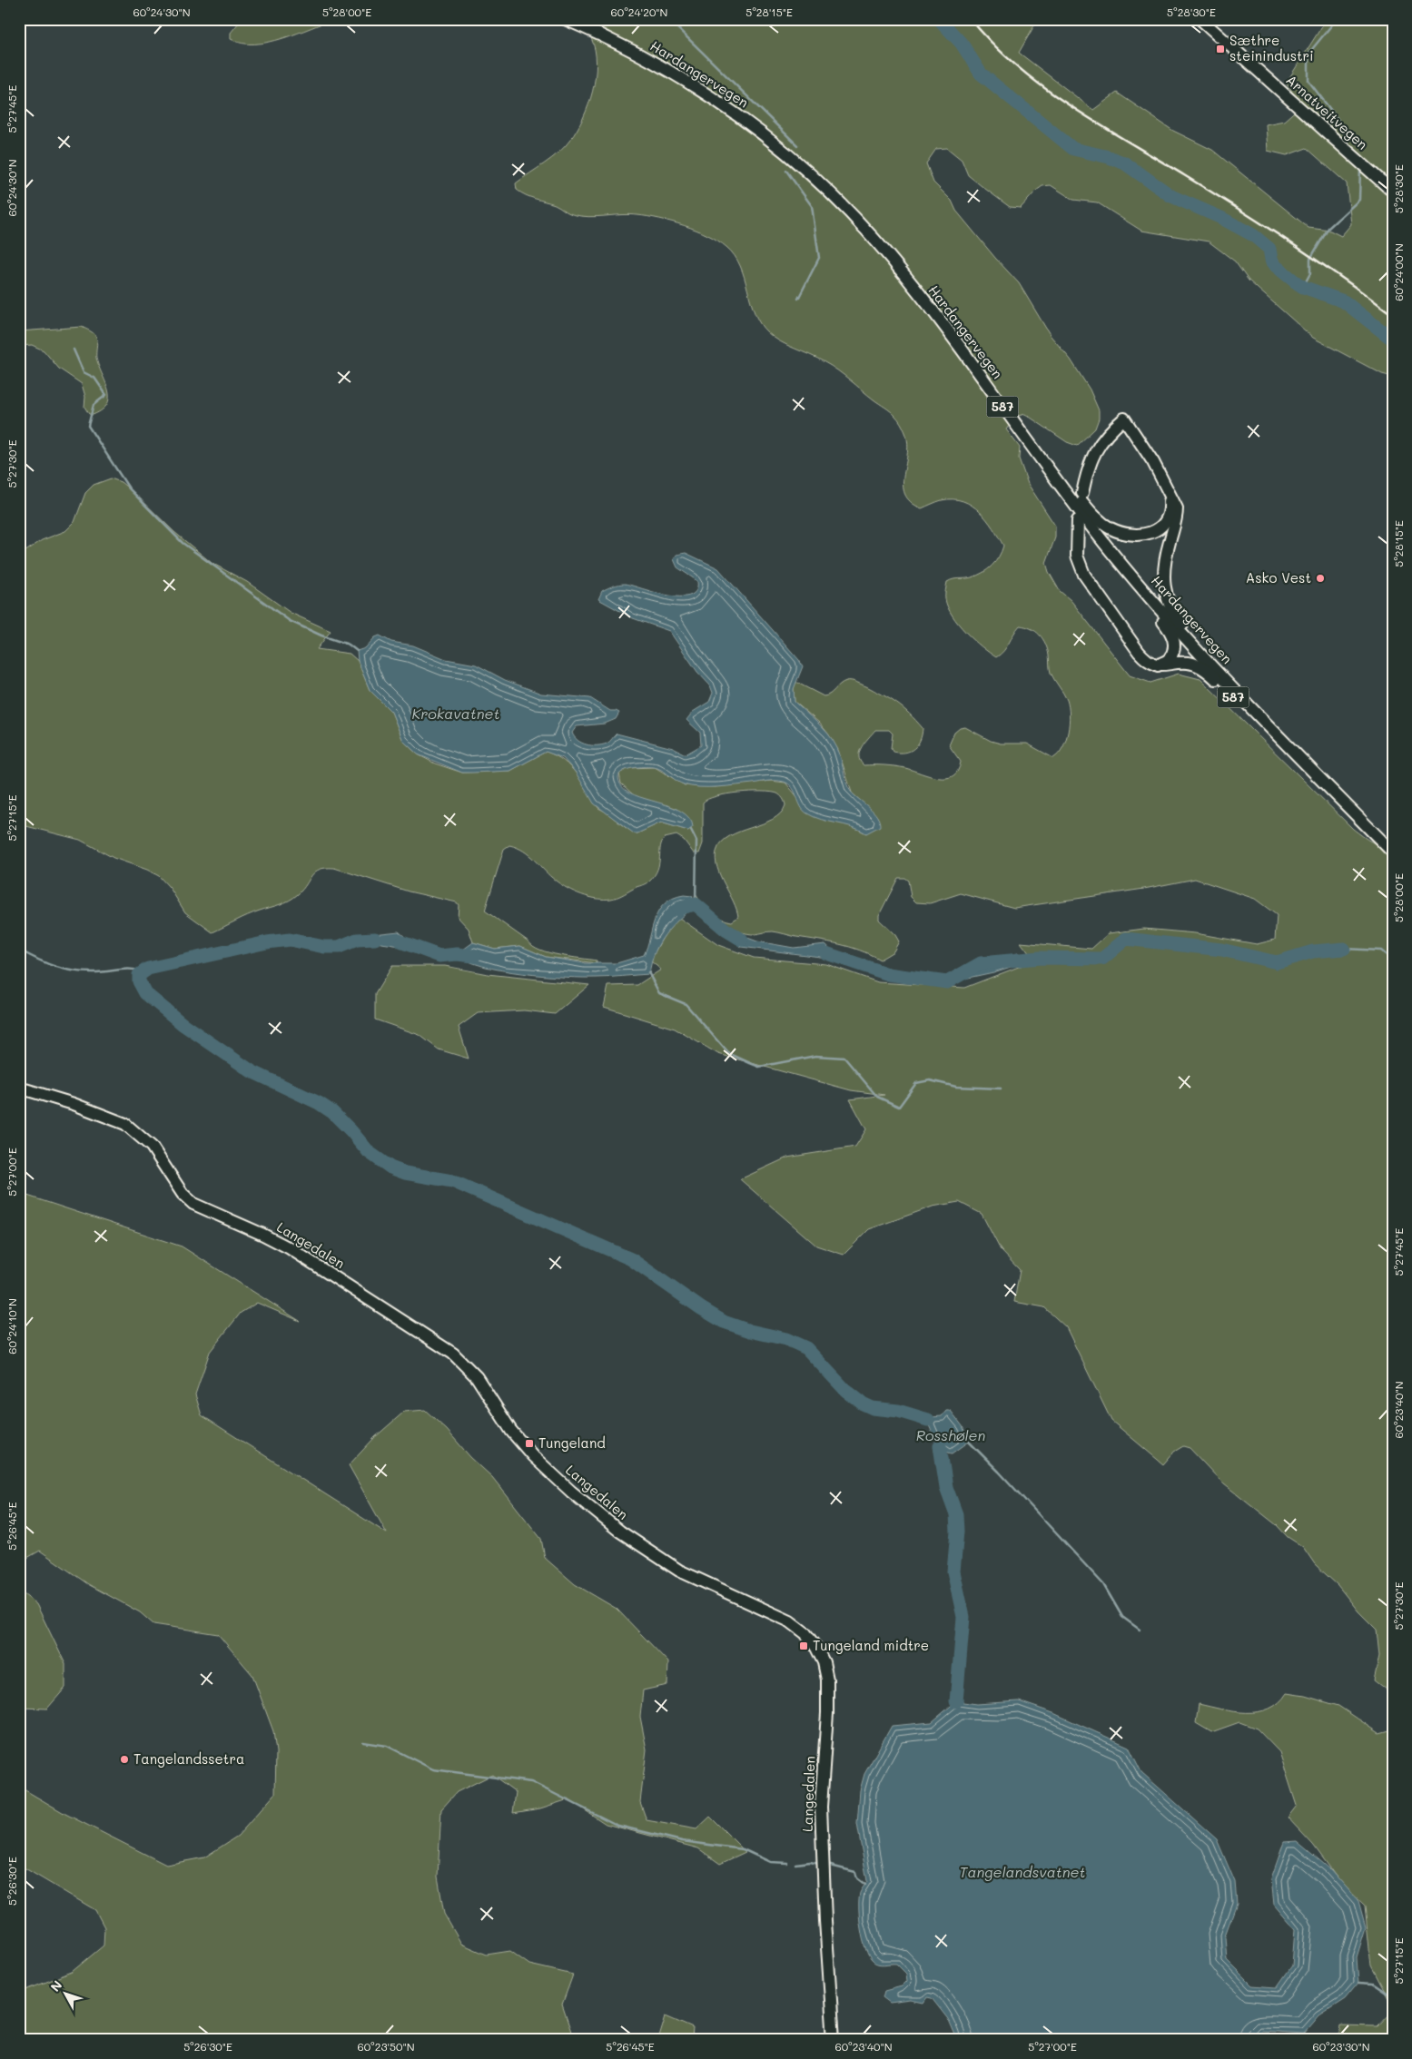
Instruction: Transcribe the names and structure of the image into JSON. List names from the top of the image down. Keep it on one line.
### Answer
{"streets":{"main road":["Hardangervegen","Arnatveitvegen","587","Langedalen"]},"crossings":[["Hardangervegen","587"]],"water":["Krokavatnet","Rosshølen","Tangelandsvatnet"],"places":{"transit":["Sæthre steinindustri","Tungeland","Tungeland midtre"],"other":["Asko Vest","Tangelandssetra"]},"north":"top left","coordinates":["60°24'30\"N","5°28'00\"E","60°24'20\"N","5°28'15\"E","5°28'30\"E","5°27'45\"E","60°24'00\"N","5°27'30\"E","5°27'15\"E","5°27'00\"E","60°24'10\"N","60°23'40\"N","5°26'45\"E","5°26'30\"E","60°23'50\"N","60°23'30\"N"]}
